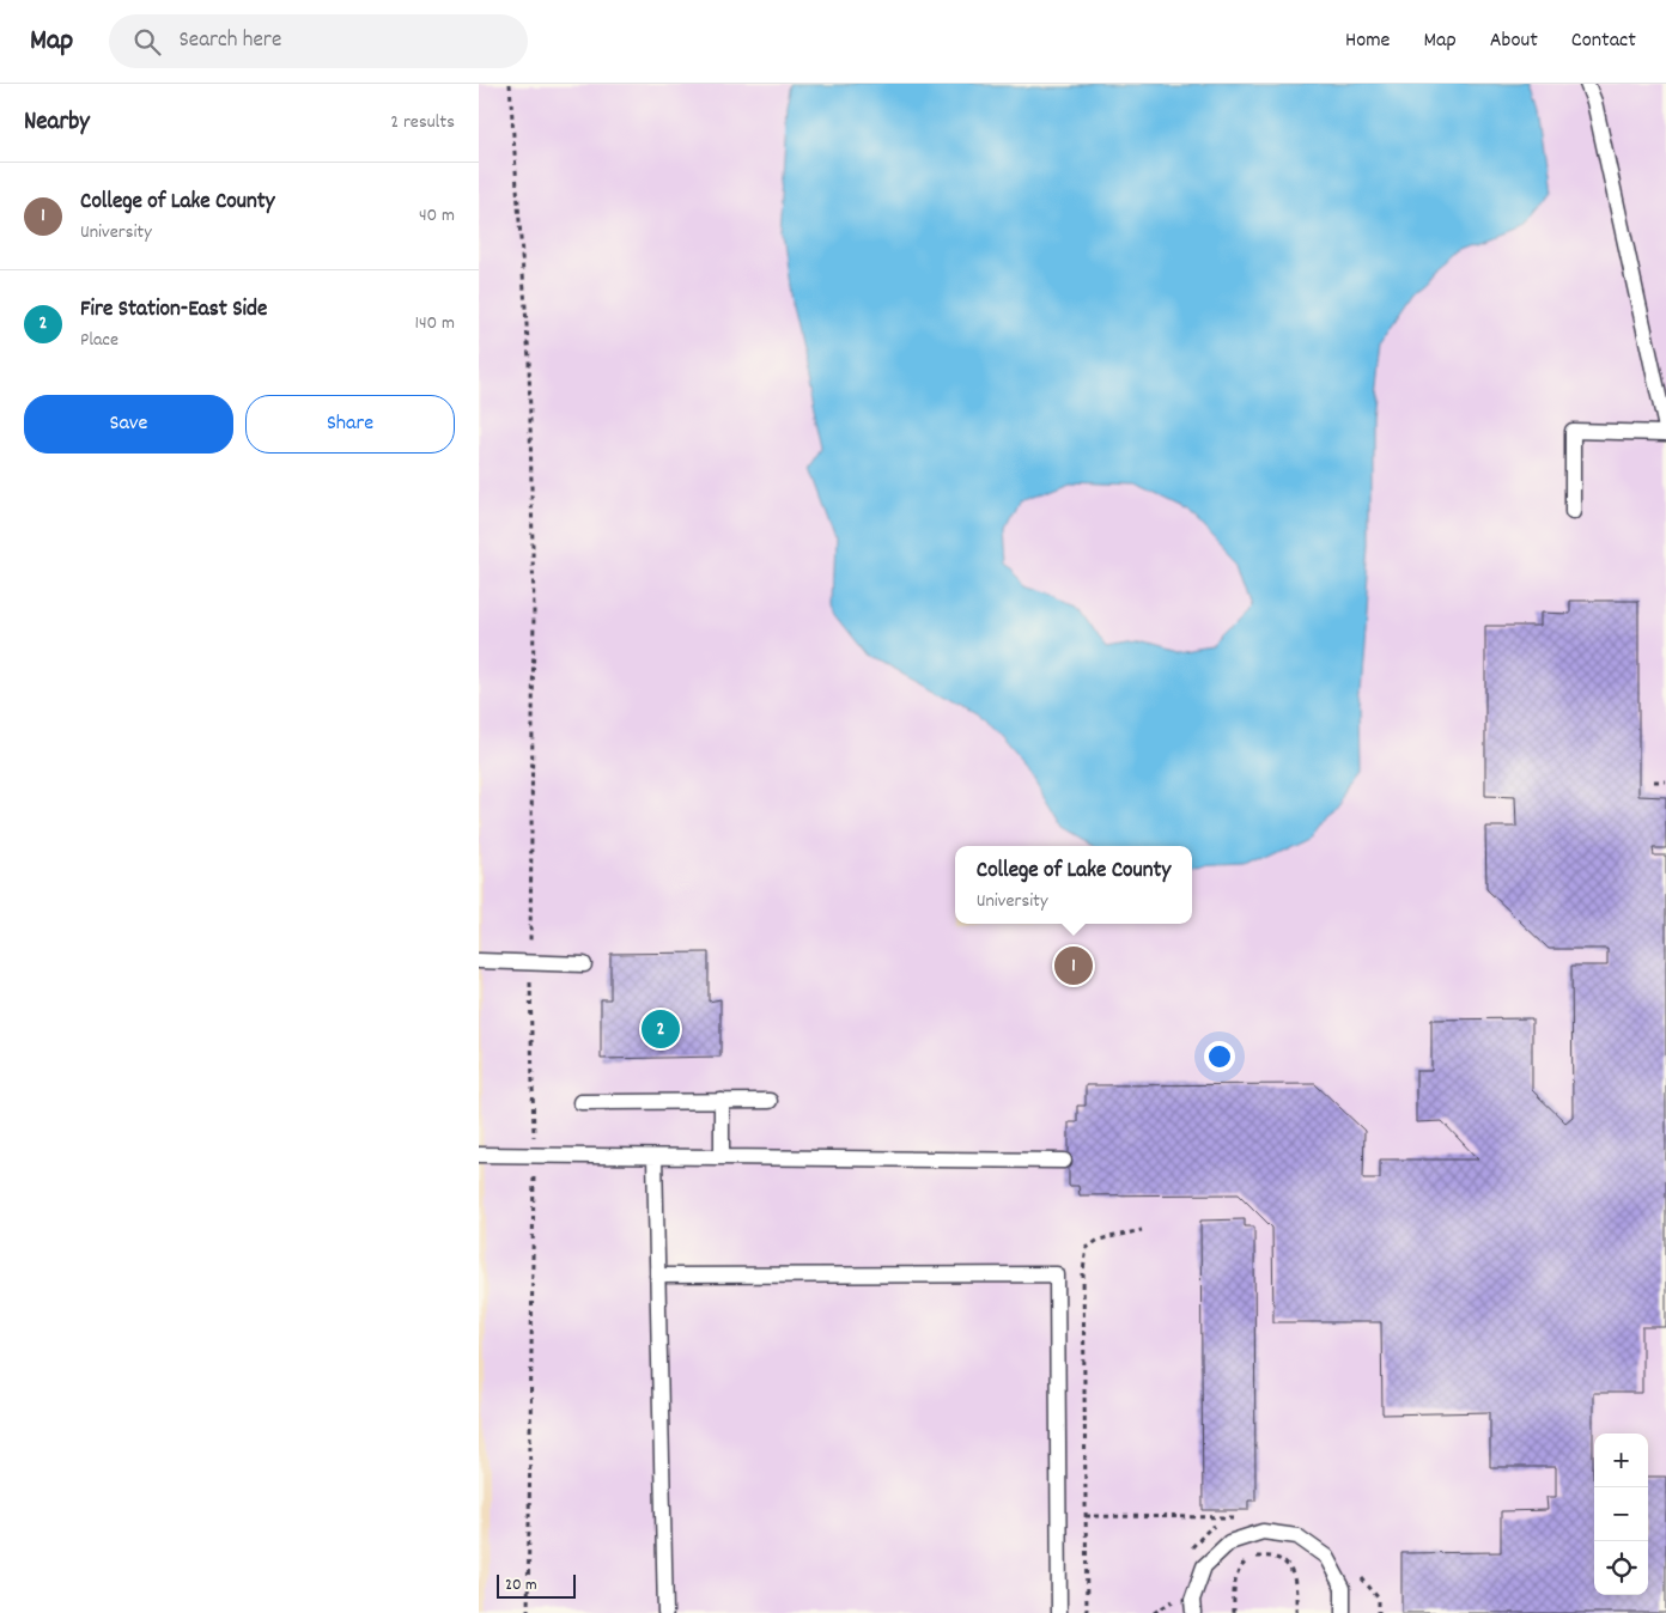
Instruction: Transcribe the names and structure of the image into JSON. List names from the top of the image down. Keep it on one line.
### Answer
{"scale_bar":"20 m","page":{"header":"Map","search":"Search here","nav":["Home","Map","About","Contact"],"heading":["Nearby","2 results"],"list":[{"mark":"1","name":"College of Lake County","note":"University","value":"40 m"},{"mark":"2","name":"Fire Station-East Side","note":"Place","value":"140 m"}],"buttons":["Save","Share"],"popup":["College of Lake County","University"],"pins":["1","2"],"map_buttons":["+","−"],"scale":"20 m"}}
